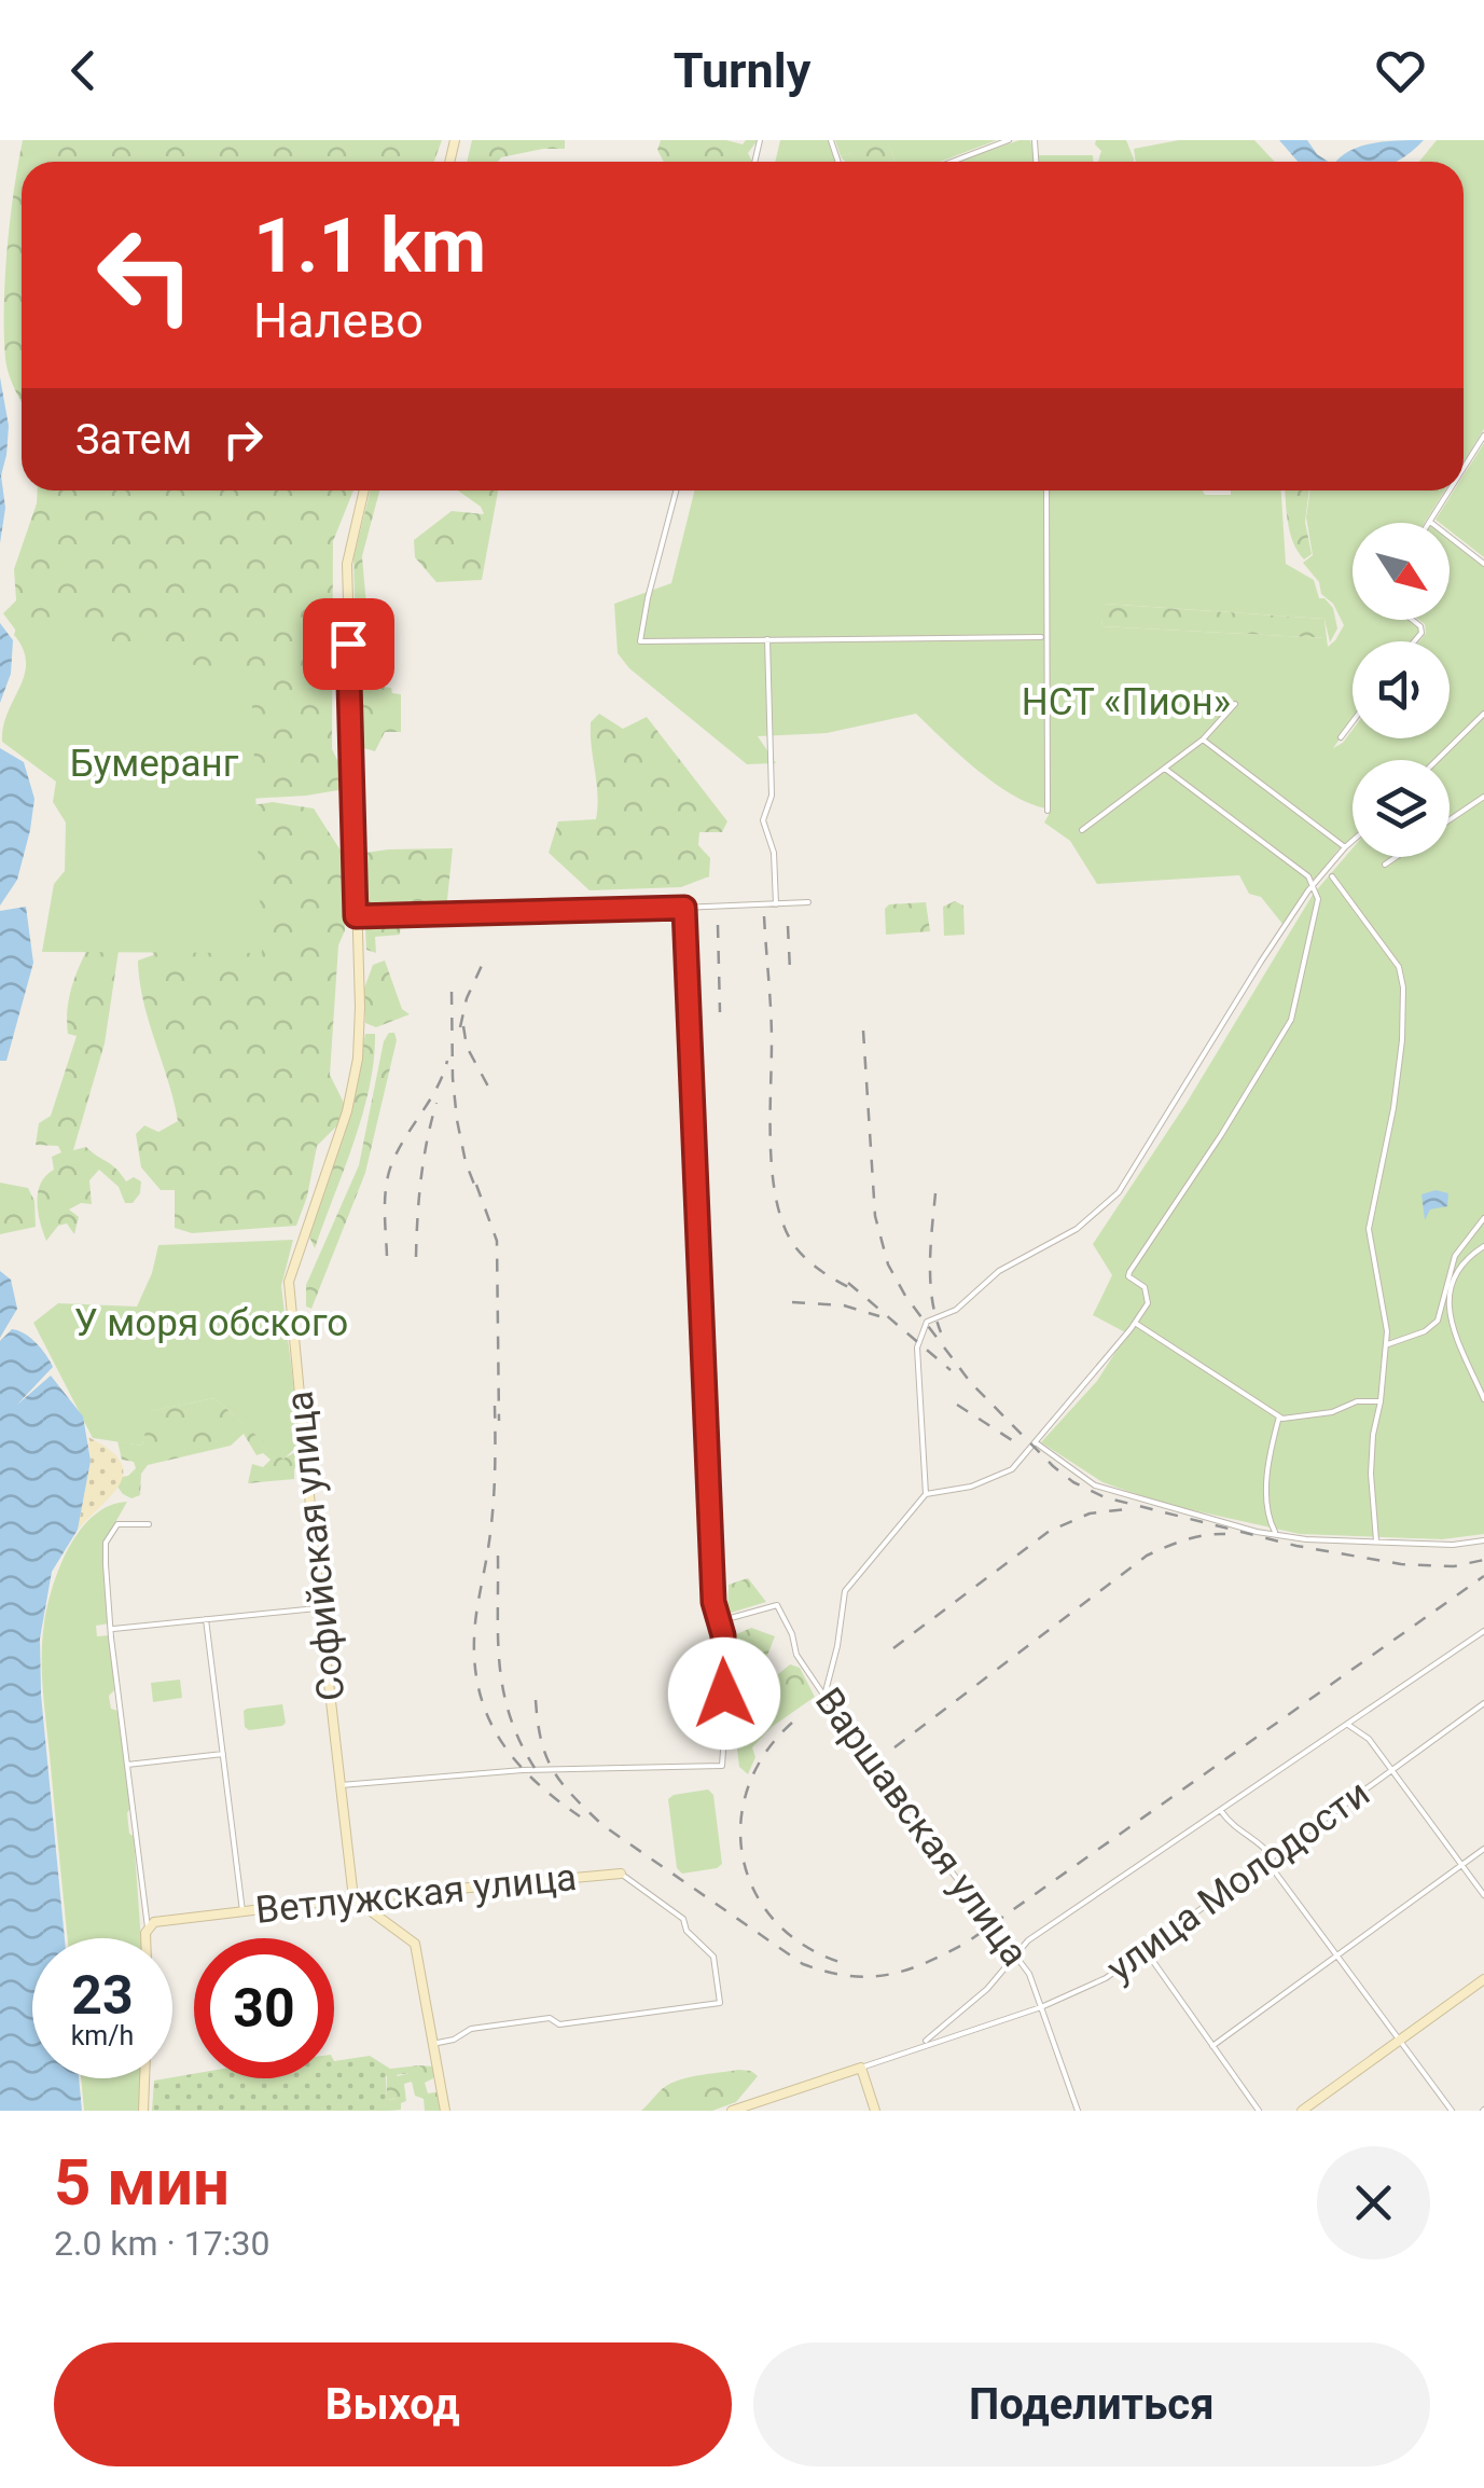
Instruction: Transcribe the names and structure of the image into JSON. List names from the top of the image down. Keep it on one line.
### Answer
{"streets":{"main road":["Софийская улица","улица Молодости","Ветлужская улица"],"street":["Варшавская улица"]},"crossings":[["Софийская улица","Ветлужская улица"],["Варшавская улица","улица Молодости"]],"parks":["НСТ «Пион»","Бумеранг","У моря обского"],"north":"bottom right","page":{"header":"Turnly","turn":["1.1 km","Налево"],"then":"Затем","speed":"23 km/h","limit":"30","heading":["5 мин","2.0 km · 17:30"],"buttons":["Выход","Поделиться"]}}
